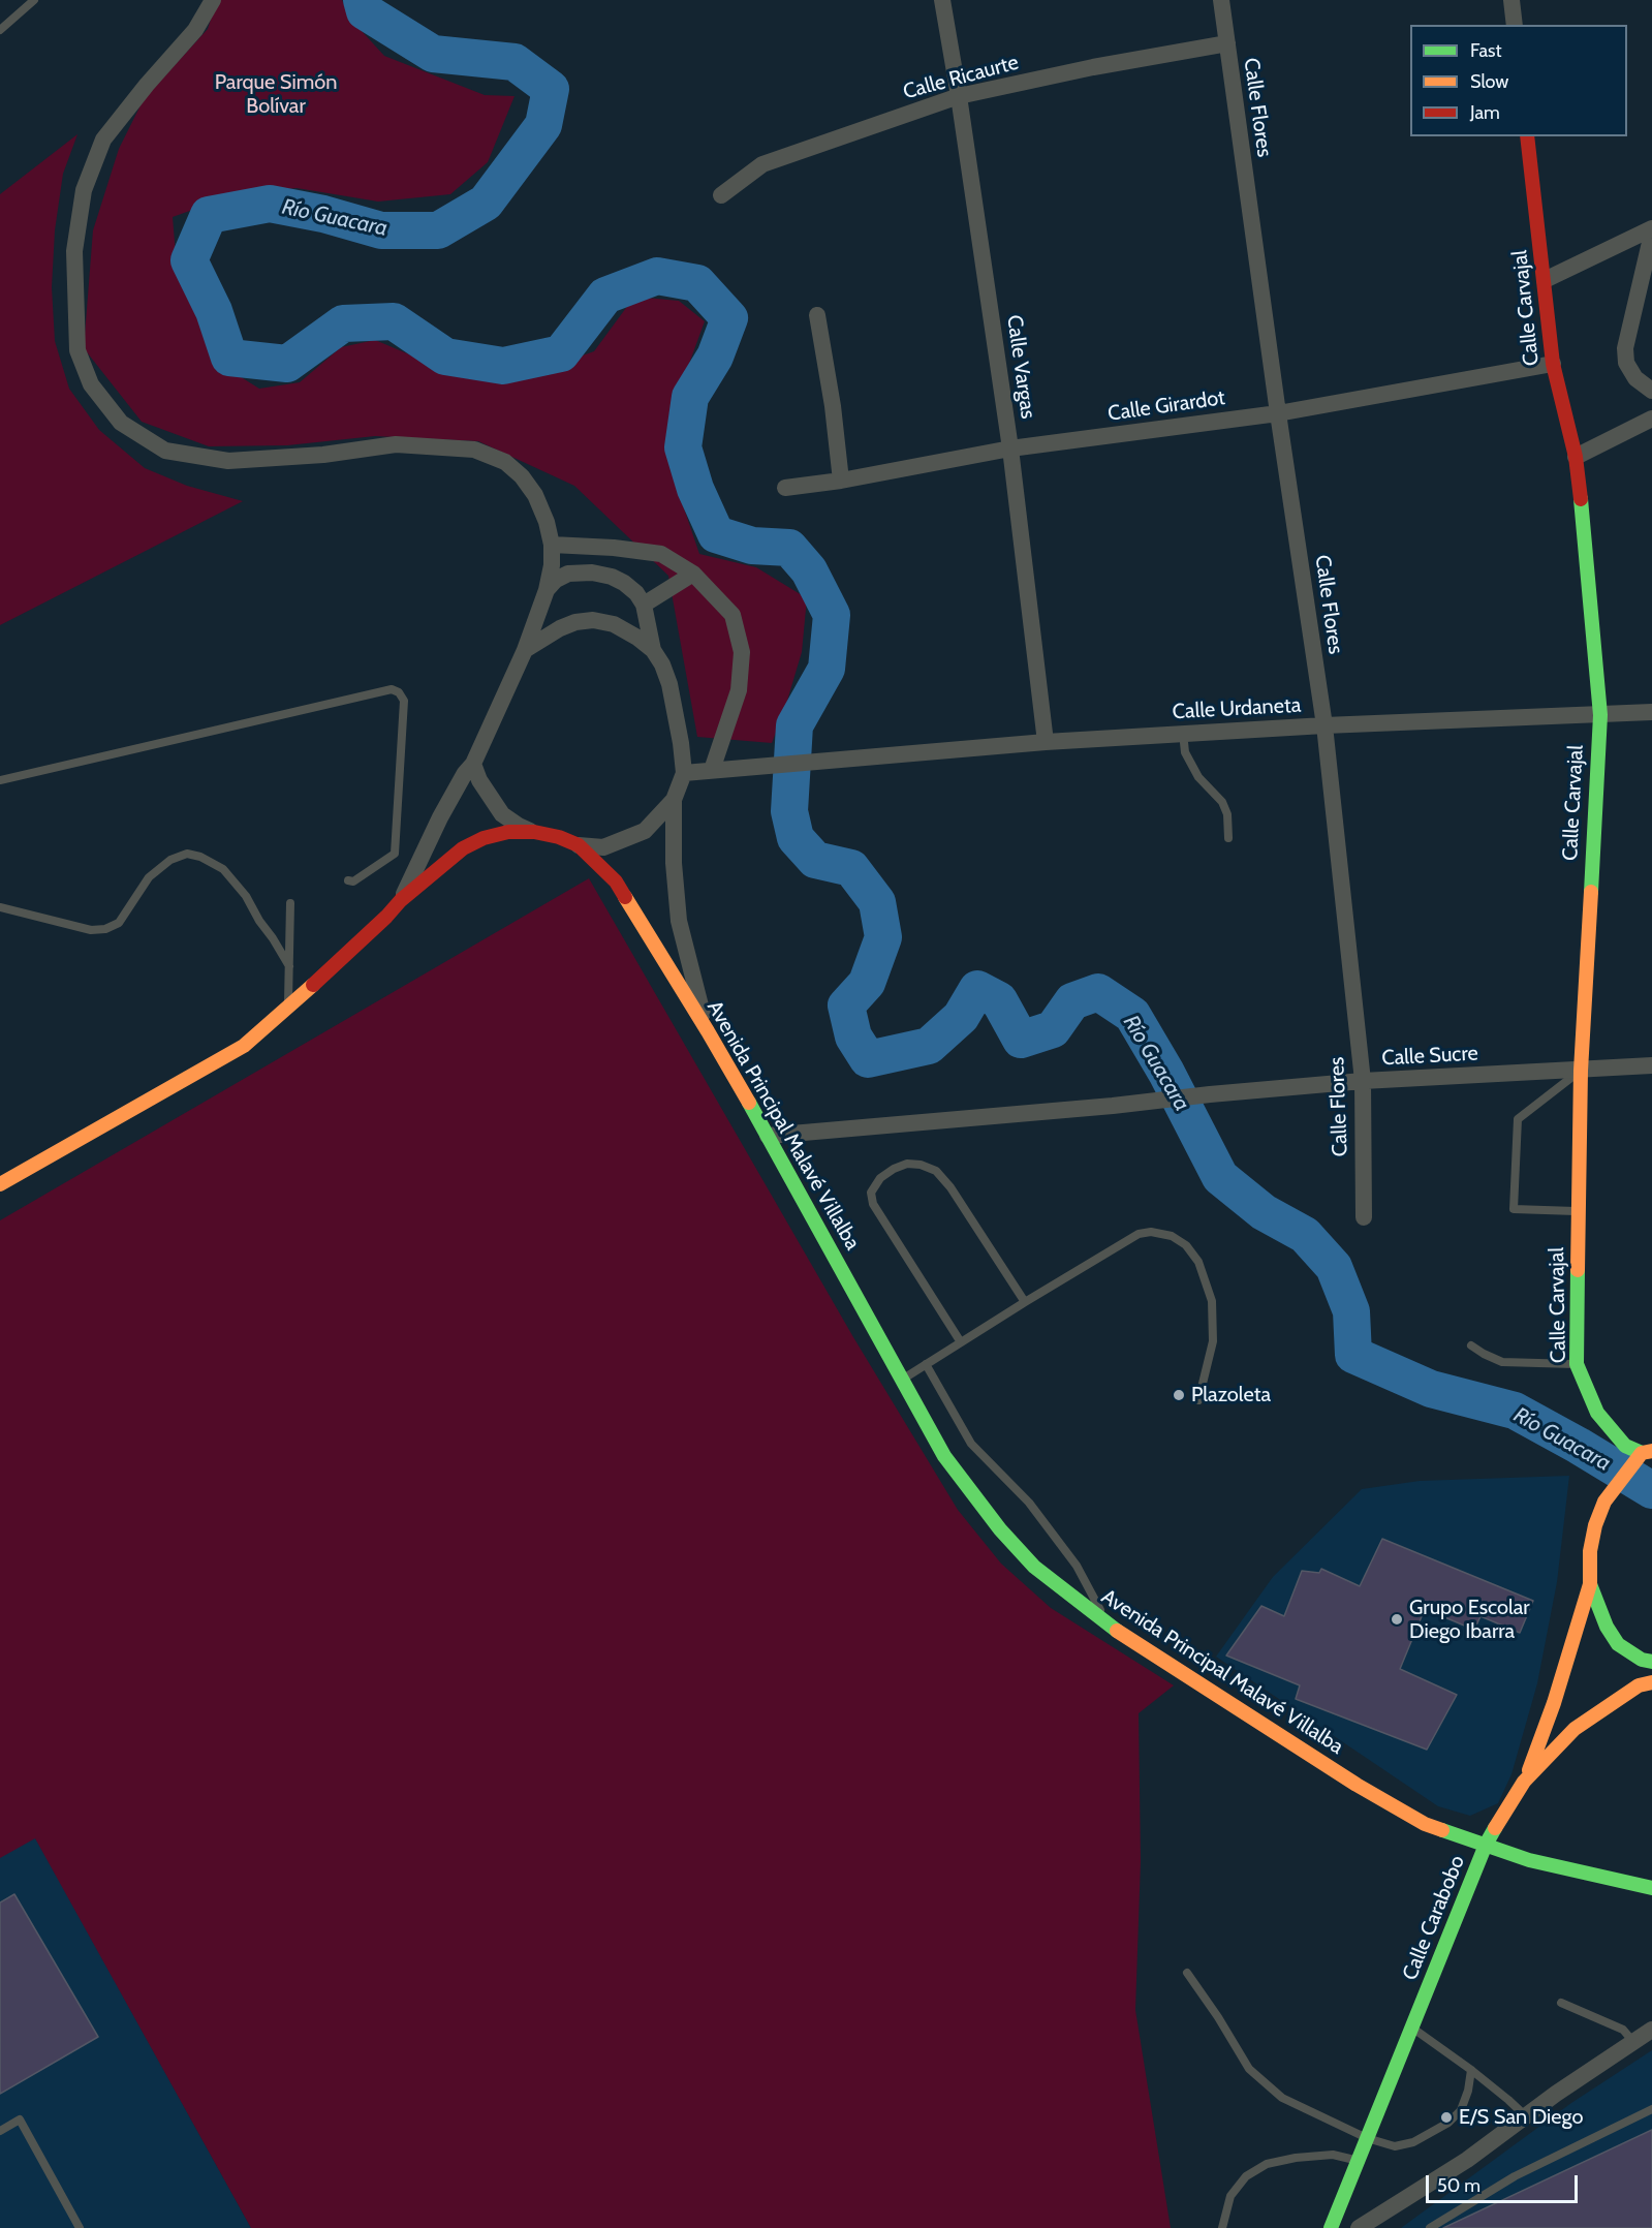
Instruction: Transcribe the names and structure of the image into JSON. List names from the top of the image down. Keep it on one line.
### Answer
{"streets":{"street":["Calle Ricaurte","Calle Flores","Calle Carvajal","Calle Vargas","Calle Girardot","Calle Urdaneta","Calle Sucre","Avenida Principal Malavé Villalba","Calle Carabobo"]},"crossings":[["Calle Ricaurte","Calle Flores"],["Calle Ricaurte","Calle Vargas"],["Calle Flores","Calle Girardot"],["Calle Flores","Calle Urdaneta"],["Calle Flores","Calle Sucre"],["Calle Carvajal","Calle Girardot"],["Calle Carvajal","Calle Urdaneta"],["Calle Carvajal","Calle Sucre"],["Calle Vargas","Calle Girardot"],["Calle Vargas","Calle Urdaneta"],["Calle Urdaneta","Avenida Principal Malavé Villalba"],["Calle Sucre","Avenida Principal Malavé Villalba"],["Avenida Principal Malavé Villalba","Calle Carabobo"]],"water":["Río Guacara"],"parks":["Parque Simón Bolívar"],"places":["Plazoleta","Grupo Escolar Diego Ibarra","E/S San Diego"],"legend":["Fast","Slow","Jam"],"scale_bar":"50 m"}
